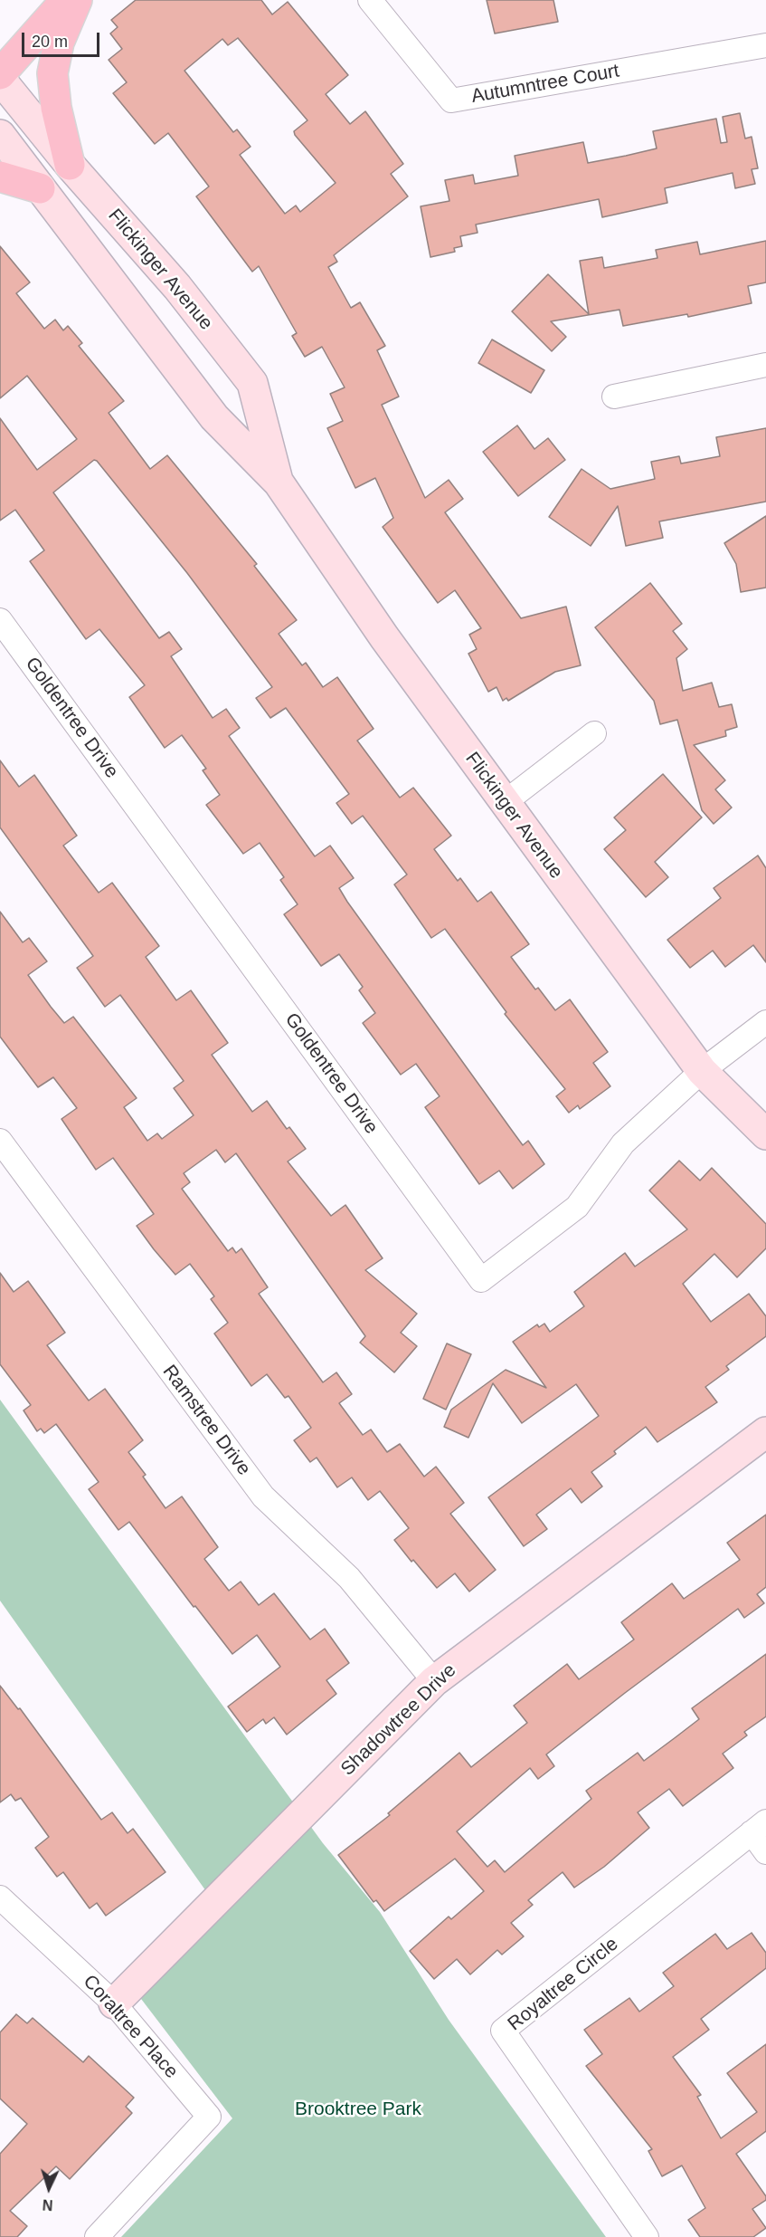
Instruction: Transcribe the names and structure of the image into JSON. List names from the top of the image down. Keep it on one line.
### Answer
{"streets":{"street":["Autumntree Court","Flickinger Avenue","Goldentree Drive","Ramstree Drive","Shadowtree Drive","Royaltree Circle","Coraltree Place"]},"crossings":[["Flickinger Avenue","Goldentree Drive"],["Ramstree Drive","Shadowtree Drive"],["Shadowtree Drive","Coraltree Place"]],"parks":["Brooktree Park"],"scale_bar":"20 m","north":"bottom"}
